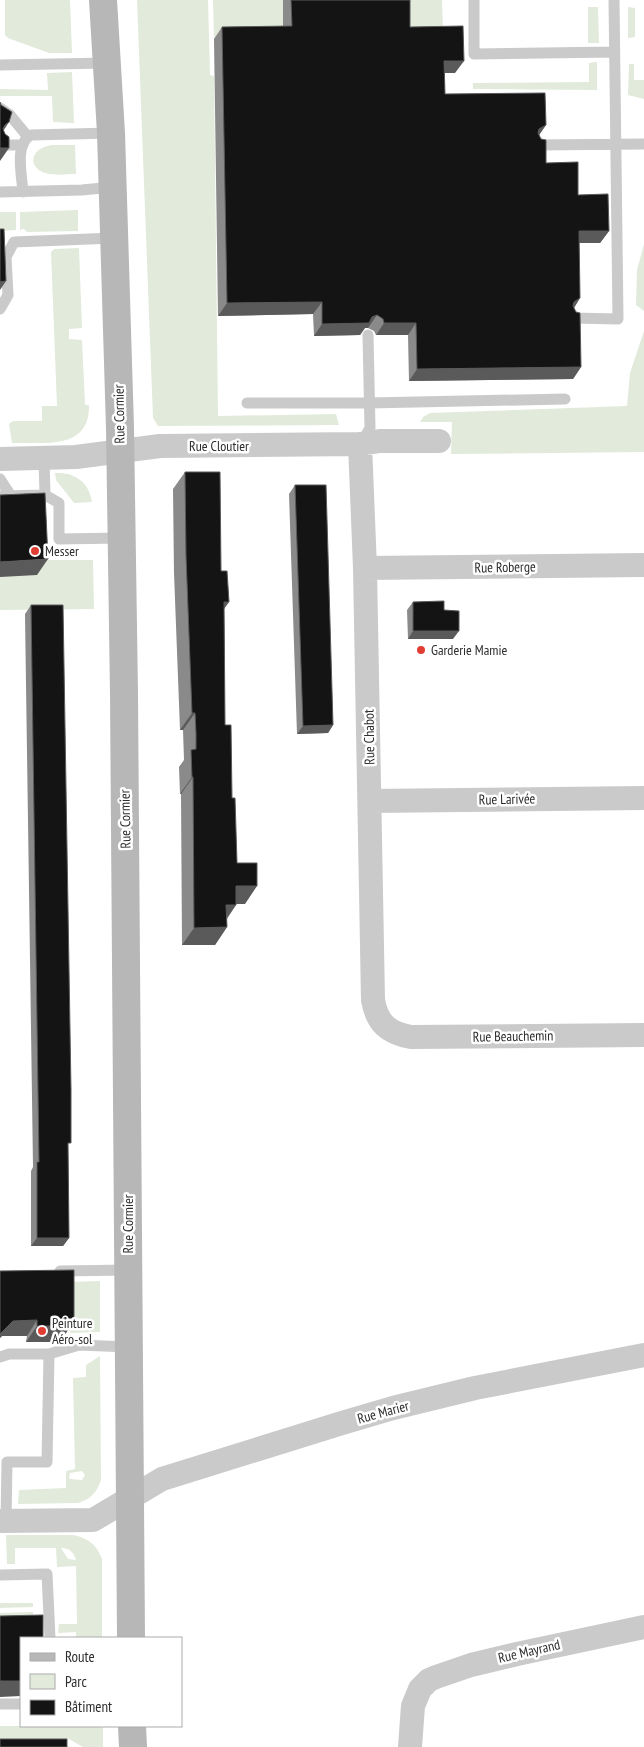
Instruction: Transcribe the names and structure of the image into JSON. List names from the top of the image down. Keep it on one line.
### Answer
{"streets":{"street":["Rue Cormier","Rue Cloutier","Rue Roberge","Rue Chabot","Rue Larivée","Rue Beauchemin","Rue Marier","Rue Mayrand"]},"crossings":[["Rue Cormier","Rue Cloutier"],["Rue Cormier","Rue Marier"],["Rue Cloutier","Rue Chabot"],["Rue Roberge","Rue Chabot"],["Rue Chabot","Rue Larivée"],["Rue Chabot","Rue Beauchemin"]],"places":["Messer","Garderie Mamie","Peinture Aéro-sol"],"legend":["Route","Parc","Bâtiment"]}
